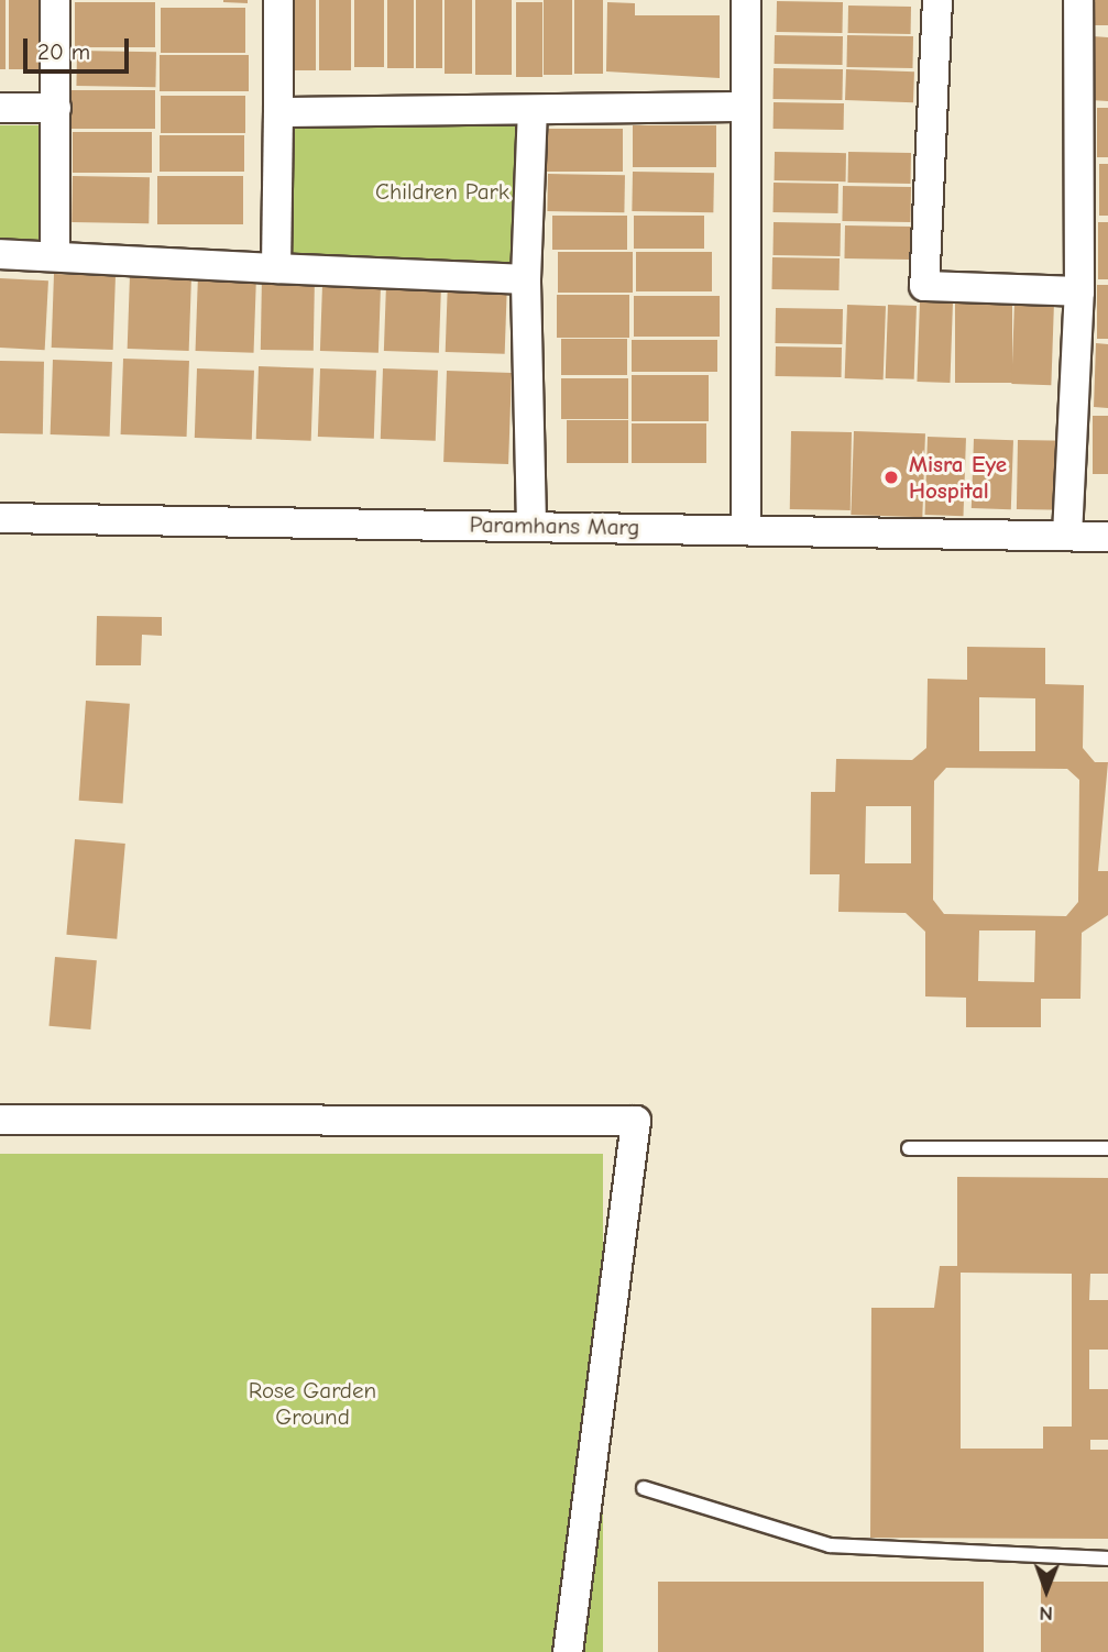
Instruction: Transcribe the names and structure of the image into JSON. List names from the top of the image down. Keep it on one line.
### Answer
{"streets":{"street":["Paramhans Marg"]},"parks":["Children Park","Rose Garden Ground"],"places":["Misra Eye Hospital"],"scale_bar":"20 m","north":"bottom"}
